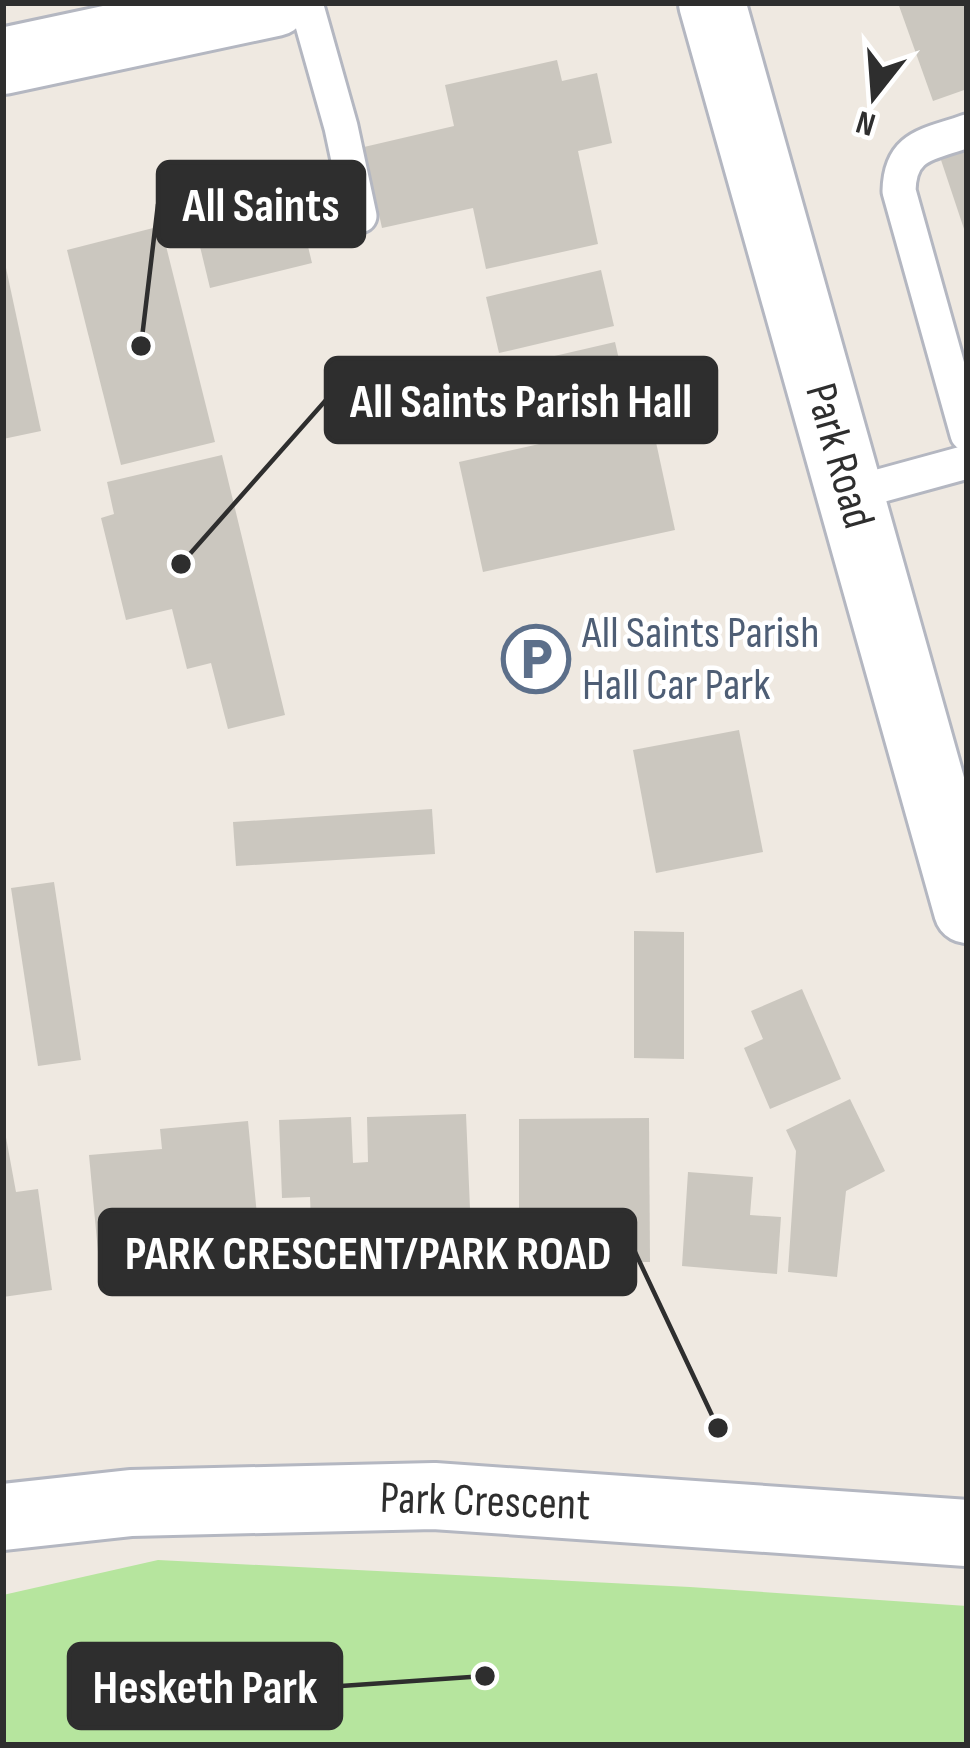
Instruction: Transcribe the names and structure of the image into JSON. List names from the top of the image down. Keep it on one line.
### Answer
{"streets":{"street":["Park Road","Park Crescent"]},"places":{"other":["All Saints","All Saints Parish Hall","PARK CRESCENT/PARK ROAD","Hesketh Park"],"parking":["All Saints Parish Hall Car Park"]},"north":"bottom"}
